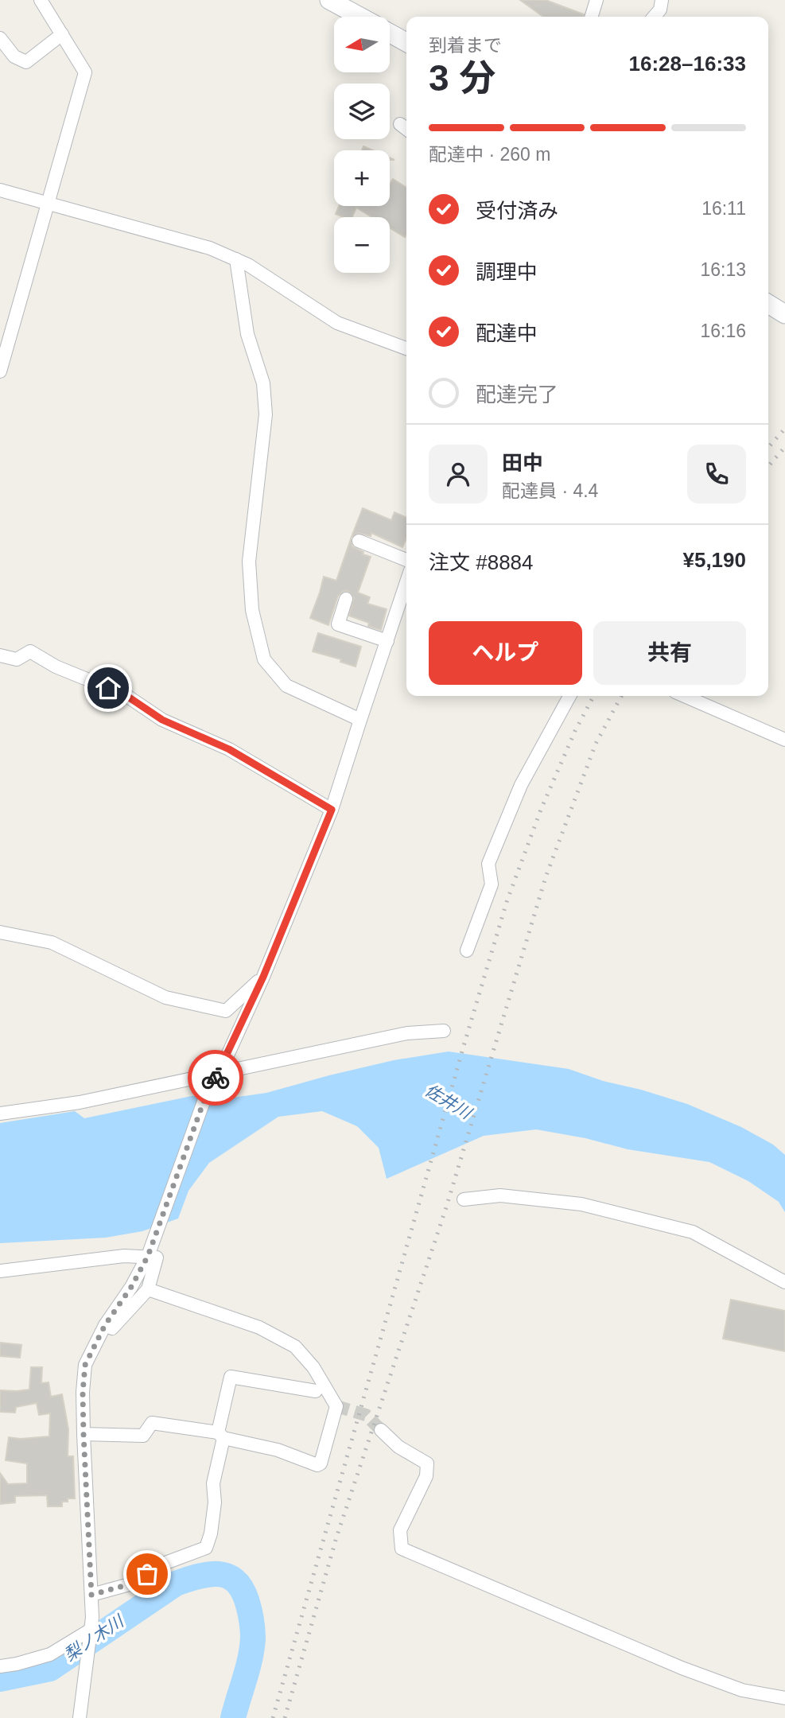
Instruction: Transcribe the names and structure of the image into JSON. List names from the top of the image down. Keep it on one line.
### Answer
{"water":["佐井川","梨ノ木川"],"north":"left","page":{"map_buttons":["+","−"],"heading":["3 分","到着まで","16:28–16:33"],"panel":["田中","配達員 · 4.4","注文 #8884","¥5,190"],"bar":"配達中 · 260 m","list":[["受付済み","16:11"],["調理中","16:13"],["配達中","16:16"],"配達完了"],"buttons":["ヘルプ","共有"]}}
